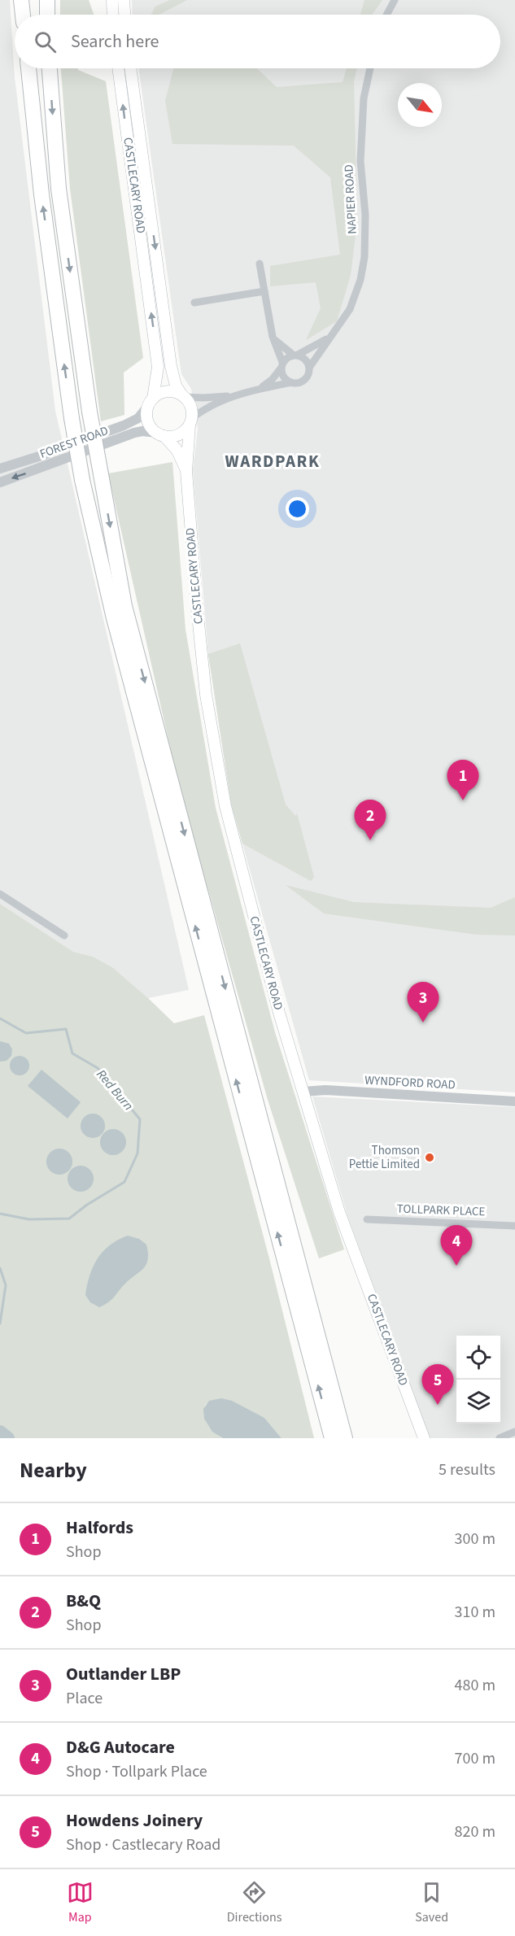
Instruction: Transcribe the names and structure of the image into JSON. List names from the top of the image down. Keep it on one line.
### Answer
{"streets":{"main road":["CASTLECARY ROAD"],"street":["NAPIER ROAD","FOREST ROAD","WYNDFORD ROAD","TOLLPARK PLACE"]},"crossings":[["CASTLECARY ROAD","FOREST ROAD"],["CASTLECARY ROAD","WYNDFORD ROAD"]],"districts":["WARDPARK"],"water":["Red Burn"],"places":["Thomson Pettie Limited"],"north":"bottom right","page":{"search":"Search here","pins":["1","2","3","4","5"],"heading":["Nearby","5 results"],"list":[{"mark":"1","name":"Halfords","note":"Shop","value":"300 m"},{"mark":"2","name":"B&Q","note":"Shop","value":"310 m"},{"mark":"3","name":"Outlander LBP","note":"Place","value":"480 m"},{"mark":"4","name":"D&G Autocare","note":"Shop · Tollpark Place","value":"700 m"},{"mark":"5","name":"Howdens Joinery","note":"Shop · Castlecary Road","value":"820 m"}],"nav":["Map","Directions","Saved"]}}
